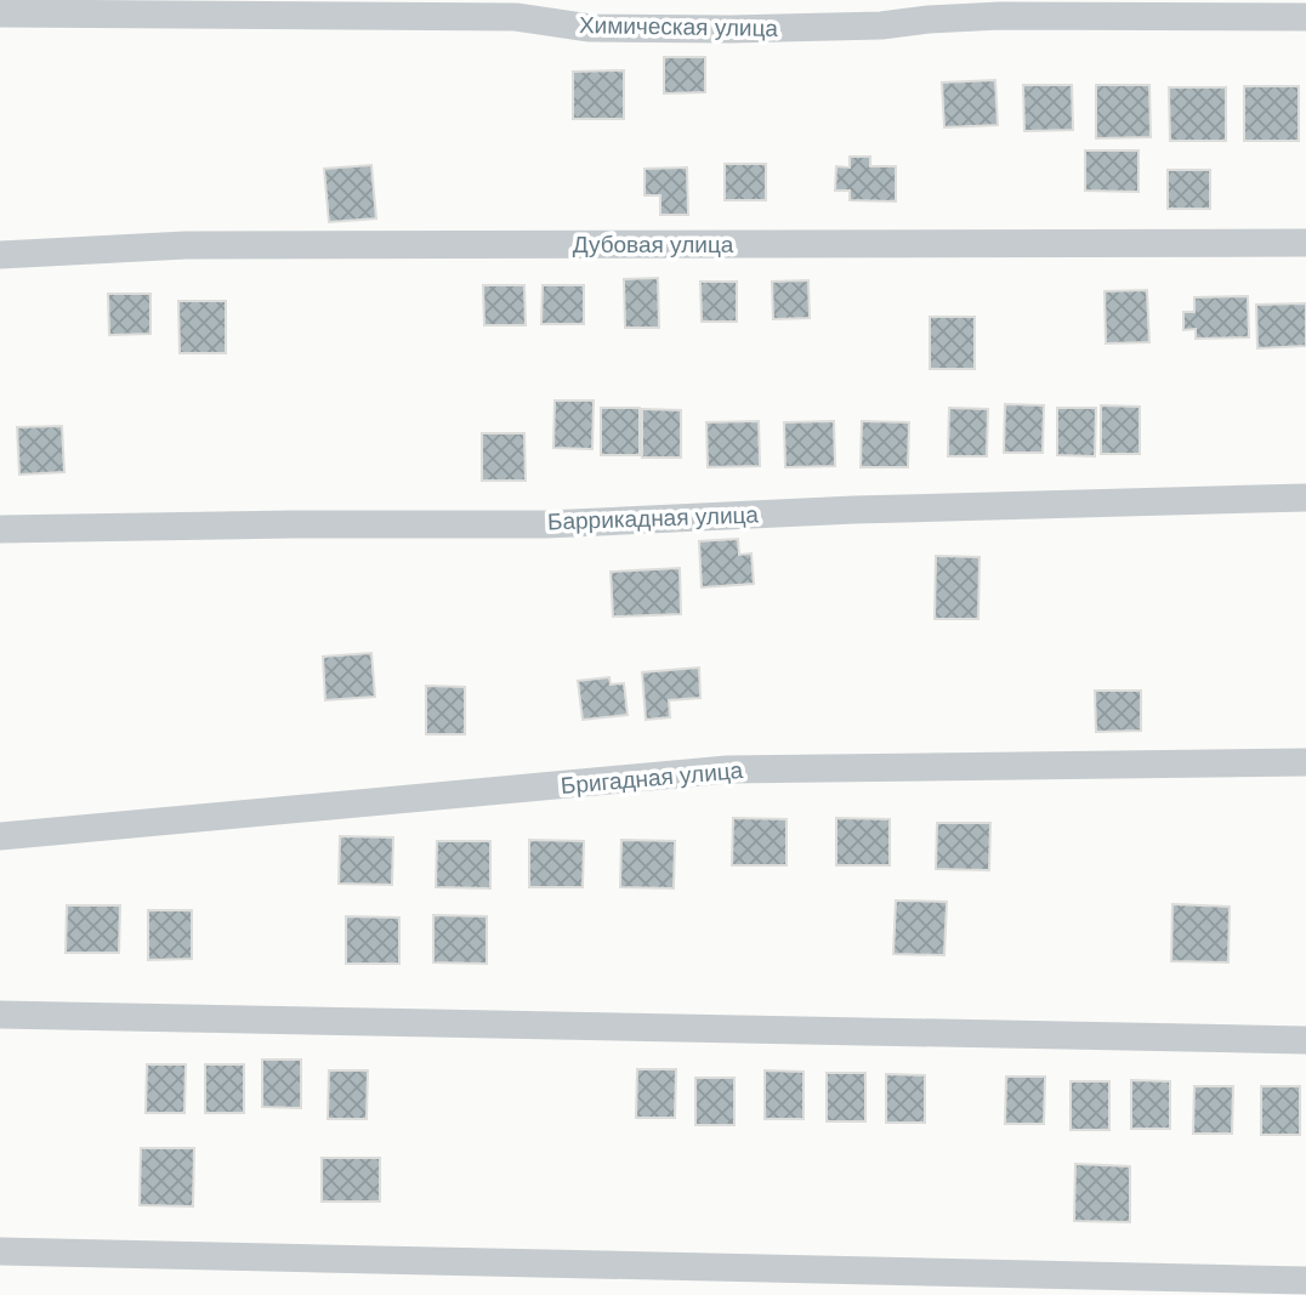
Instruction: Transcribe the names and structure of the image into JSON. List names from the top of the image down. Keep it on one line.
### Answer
{"streets":{"street":["Химическая улица","Дубовая улица","Баррикадная улица","Бригадная улица"]}}
